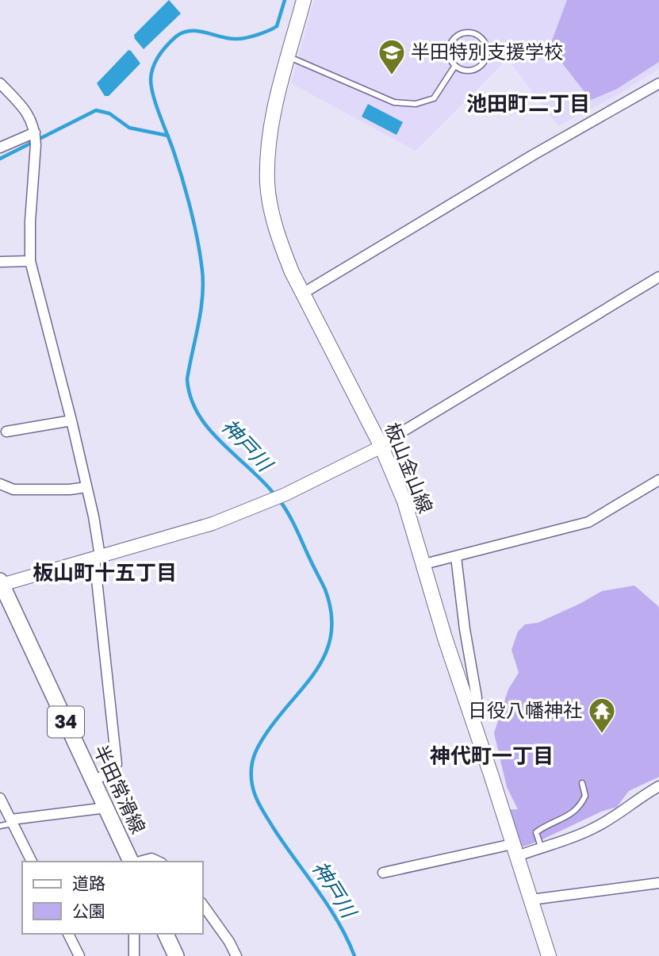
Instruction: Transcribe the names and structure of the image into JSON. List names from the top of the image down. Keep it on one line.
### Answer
{"streets":{"main road":["板山金山線","34","半田常滑線"]},"districts":["池田町二丁目","板山町十五丁目","神代町一丁目"],"water":["神戸川"],"places":{"school or university":["半田特別支援学校"],"temple":["日役八幡神社"]},"legend":["道路","公園"]}
